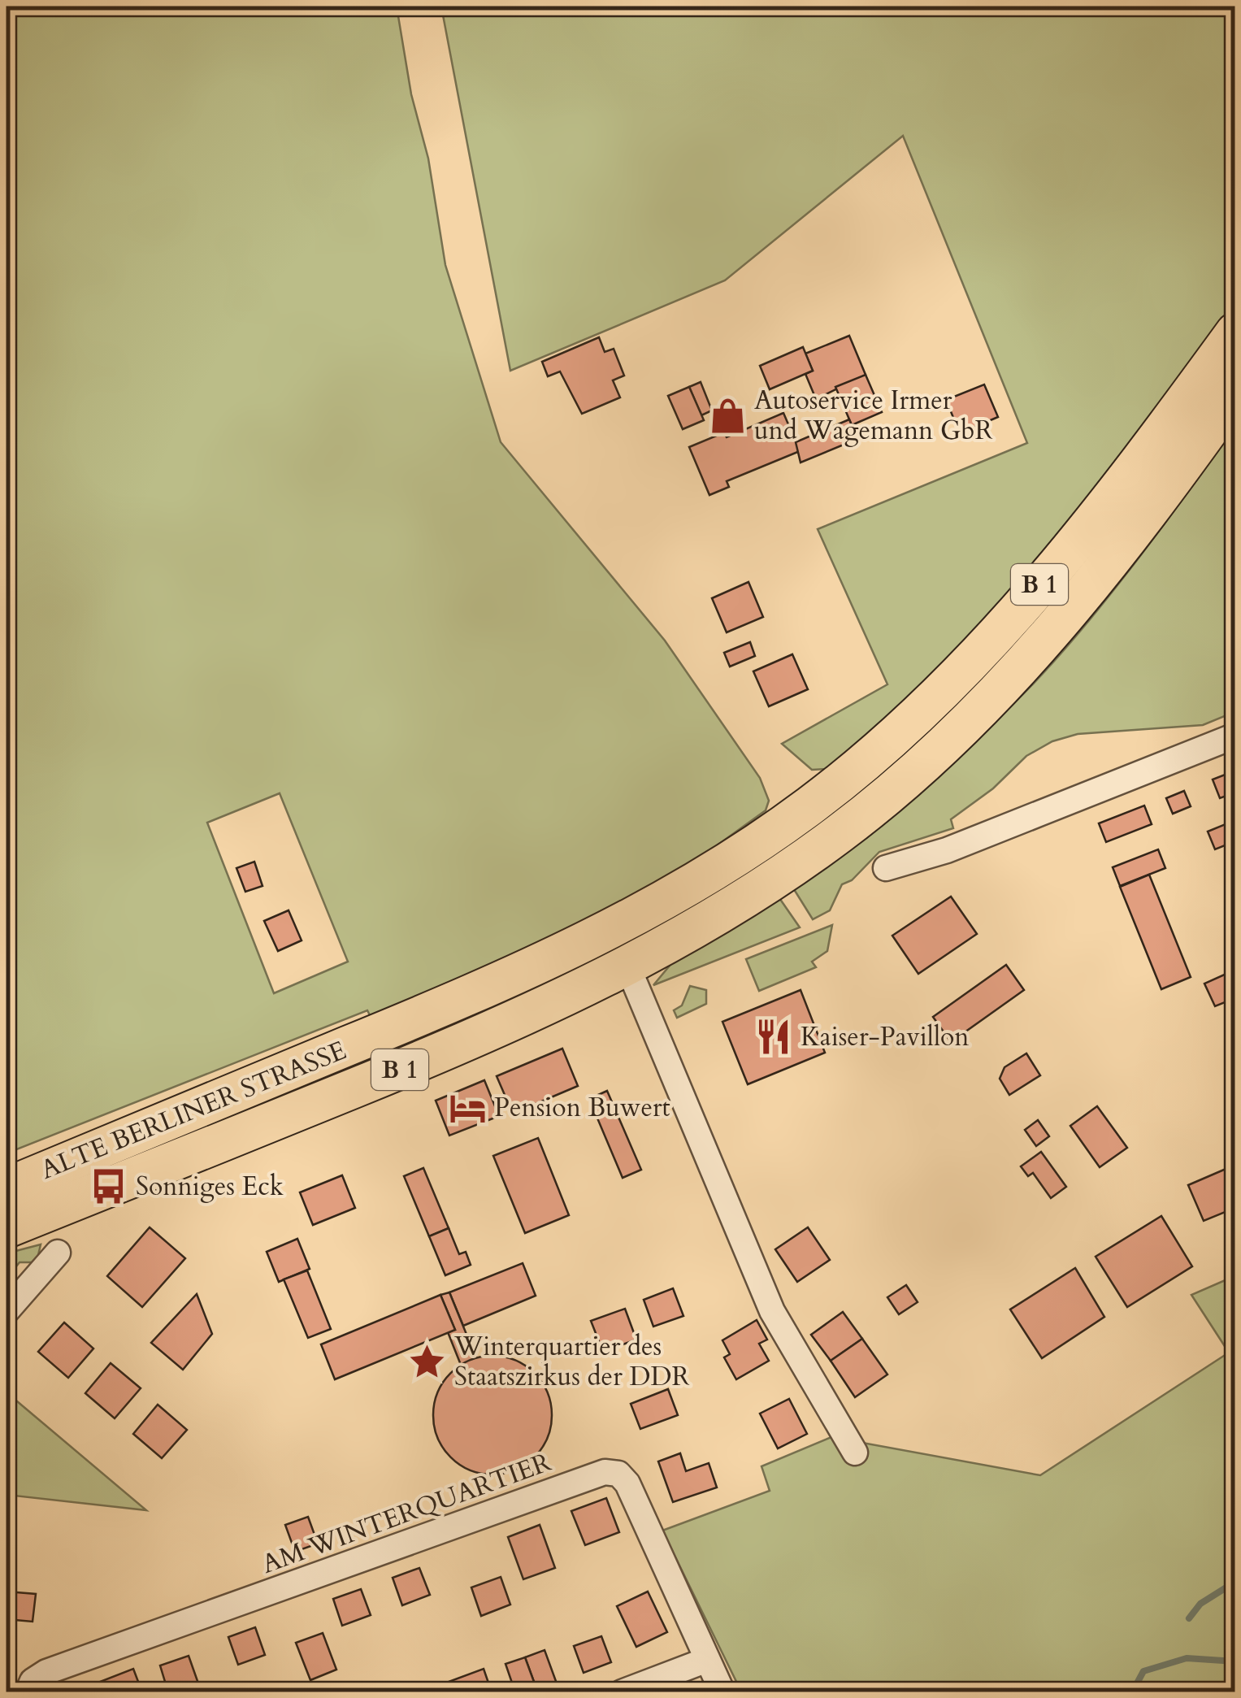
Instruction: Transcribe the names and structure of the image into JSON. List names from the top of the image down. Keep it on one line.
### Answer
{"streets":{"main road":["B 1","ALTE BERLINER STRASSE"],"street":["AM WINTERQUARTIER"]},"places":{"shop":["Autoservice Irmer und Wagemann GbR"],"restaurant":["Kaiser-Pavillon"],"hotel":["Pension Buwert"],"bus stop":["Sonniges Eck"],"place":["Winterquartier des Staatszirkus der DDR"]}}
